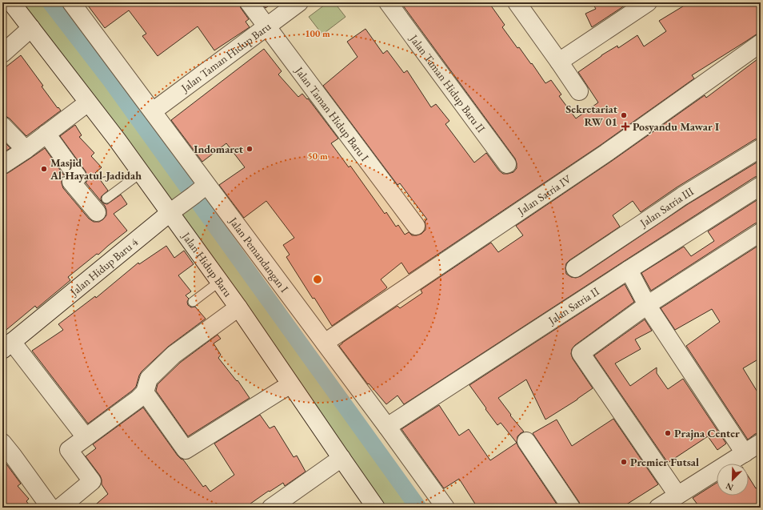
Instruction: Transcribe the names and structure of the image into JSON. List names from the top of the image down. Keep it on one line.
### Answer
{"streets":{"street":["Jalan Taman Hidup Baru","Jalan Taman Hidup Baru II","Jalan Taman Hidup Baru I","Jalan Satria IV","Jalan Satria III","Jalan Pemandangan I","Jalan Hidup Baru","Jalan Hidup Baru 4","Jalan Satria II"]},"crossings":[["Jalan Taman Hidup Baru","Jalan Taman Hidup Baru I"],["Jalan Taman Hidup Baru","Jalan Pemandangan I"],["Jalan Satria IV","Jalan Pemandangan I"],["Jalan Pemandangan I","Jalan Hidup Baru 4"],["Jalan Pemandangan I","Jalan Satria II"],["Jalan Hidup Baru","Jalan Hidup Baru 4"]],"places":{"other":["Sekretariat RW 01","Indomaret","Masjid Al-Hayatul-Jadidah","Prajna Center","Premier Futsal"],"health":["Posyandu Mawar I"]},"north":"bottom left","rings":["100 m","50 m"]}
